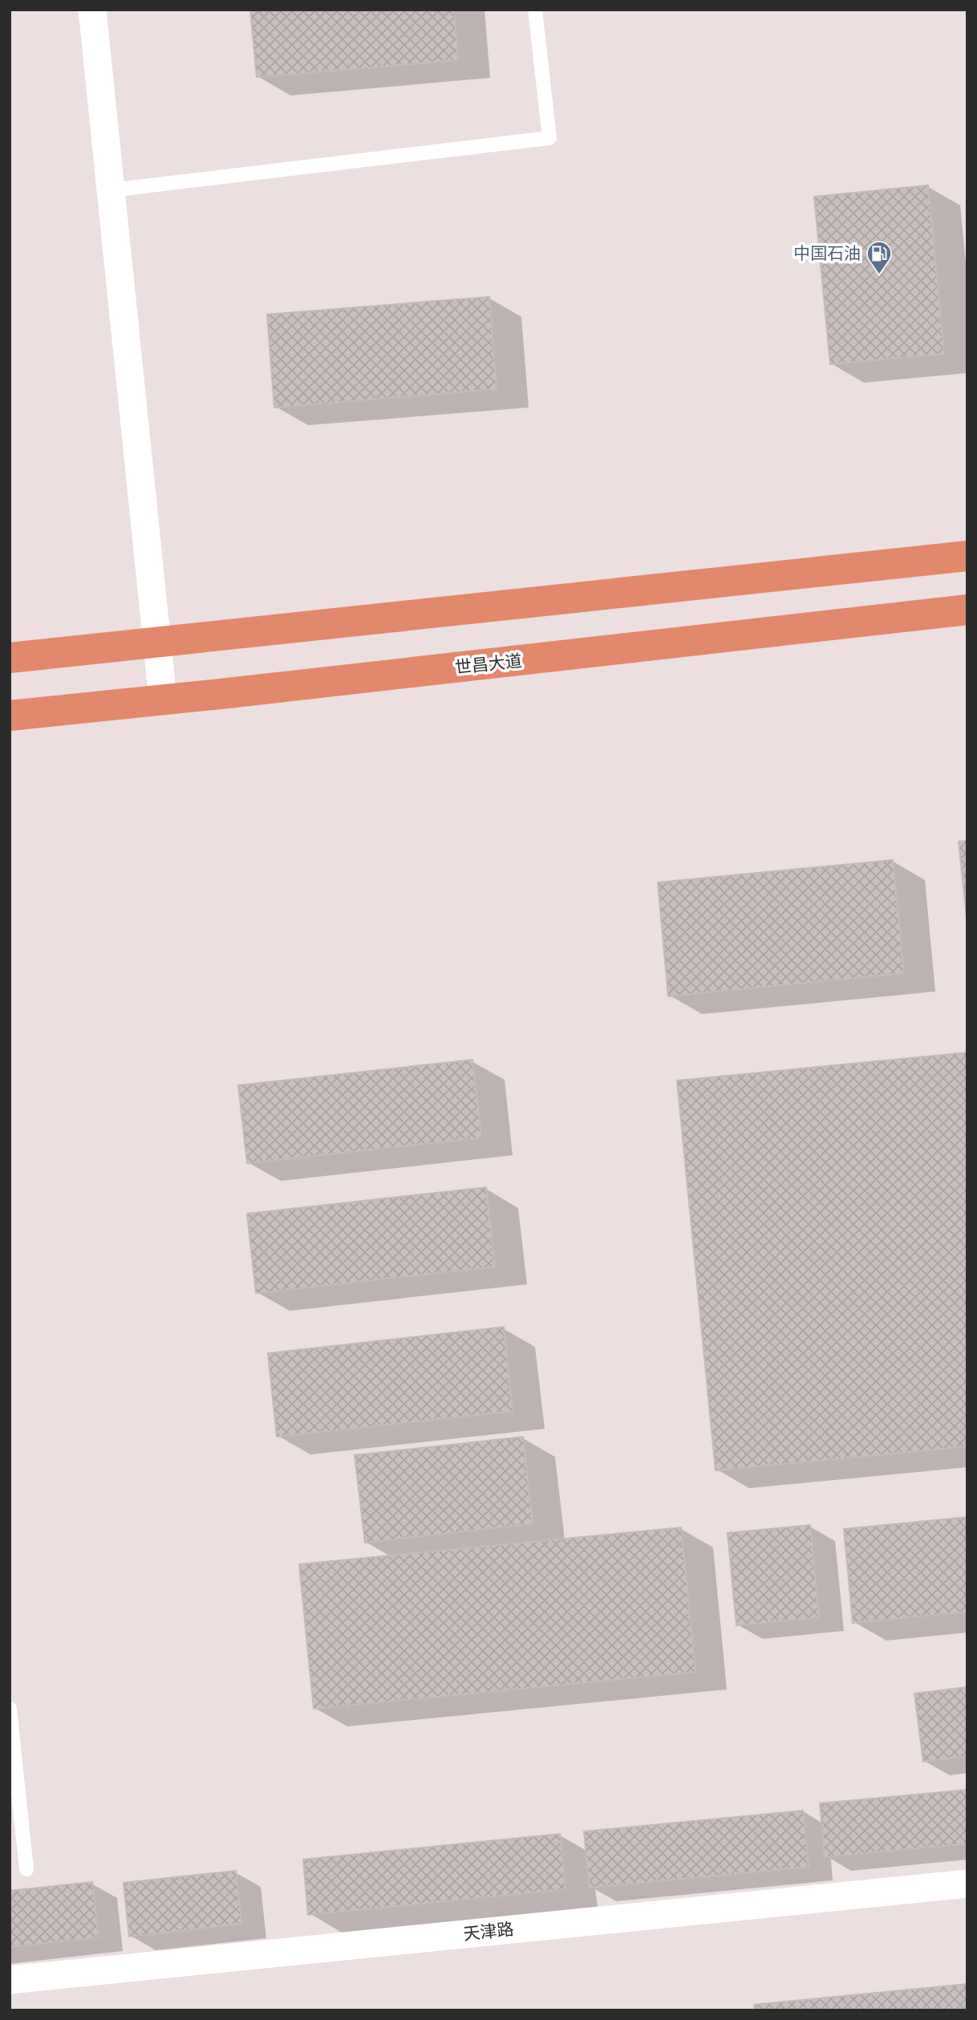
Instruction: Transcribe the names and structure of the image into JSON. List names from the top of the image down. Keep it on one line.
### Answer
{"streets":{"main road":["世昌大道"],"street":["天津路"]},"places":{"fuel station":["中国石油"]}}
